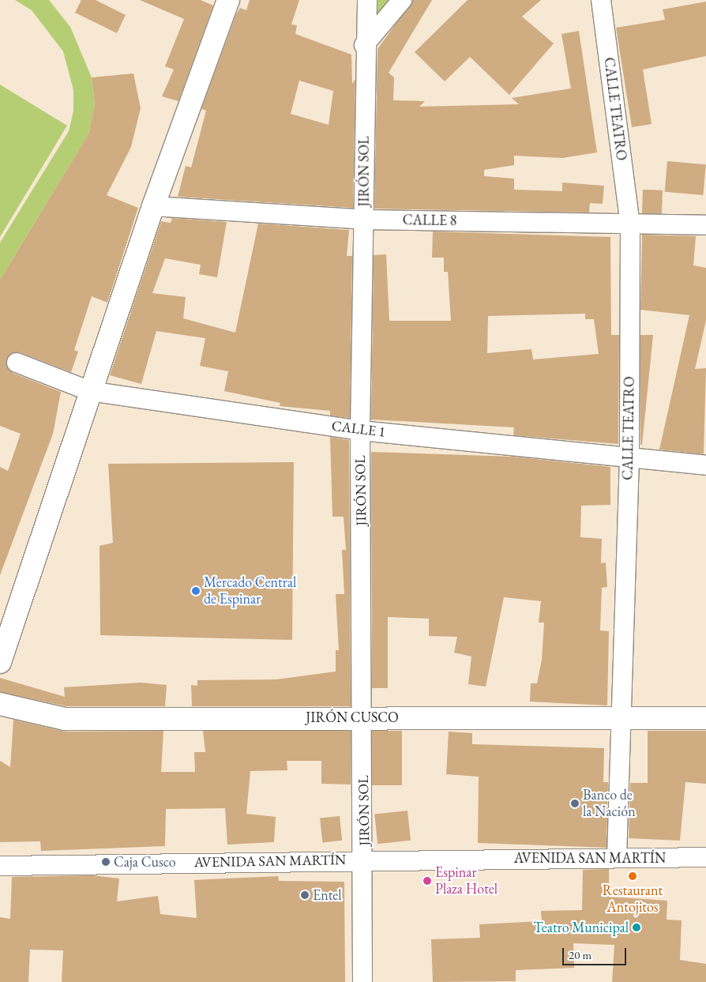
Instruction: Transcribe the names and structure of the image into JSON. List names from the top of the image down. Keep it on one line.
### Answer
{"streets":{"street":["CALLE TEATRO","JIRÓN SOL","CALLE 8","CALLE 1","JIRÓN CUSCO","AVENIDA SAN MARTÍN"]},"crossings":[["CALLE TEATRO","CALLE 8"],["CALLE TEATRO","CALLE 1"],["CALLE TEATRO","JIRÓN CUSCO"],["CALLE TEATRO","AVENIDA SAN MARTÍN"],["JIRÓN SOL","CALLE 8"],["JIRÓN SOL","CALLE 1"],["JIRÓN SOL","JIRÓN CUSCO"],["JIRÓN SOL","AVENIDA SAN MARTÍN"]],"places":["Mercado Central de Espinar","Banco de la Nación","Caja Cusco","Restaurant Antojitos","Espinar Plaza Hotel","Entel","Teatro Municipal"],"scale_bar":"20 m"}
